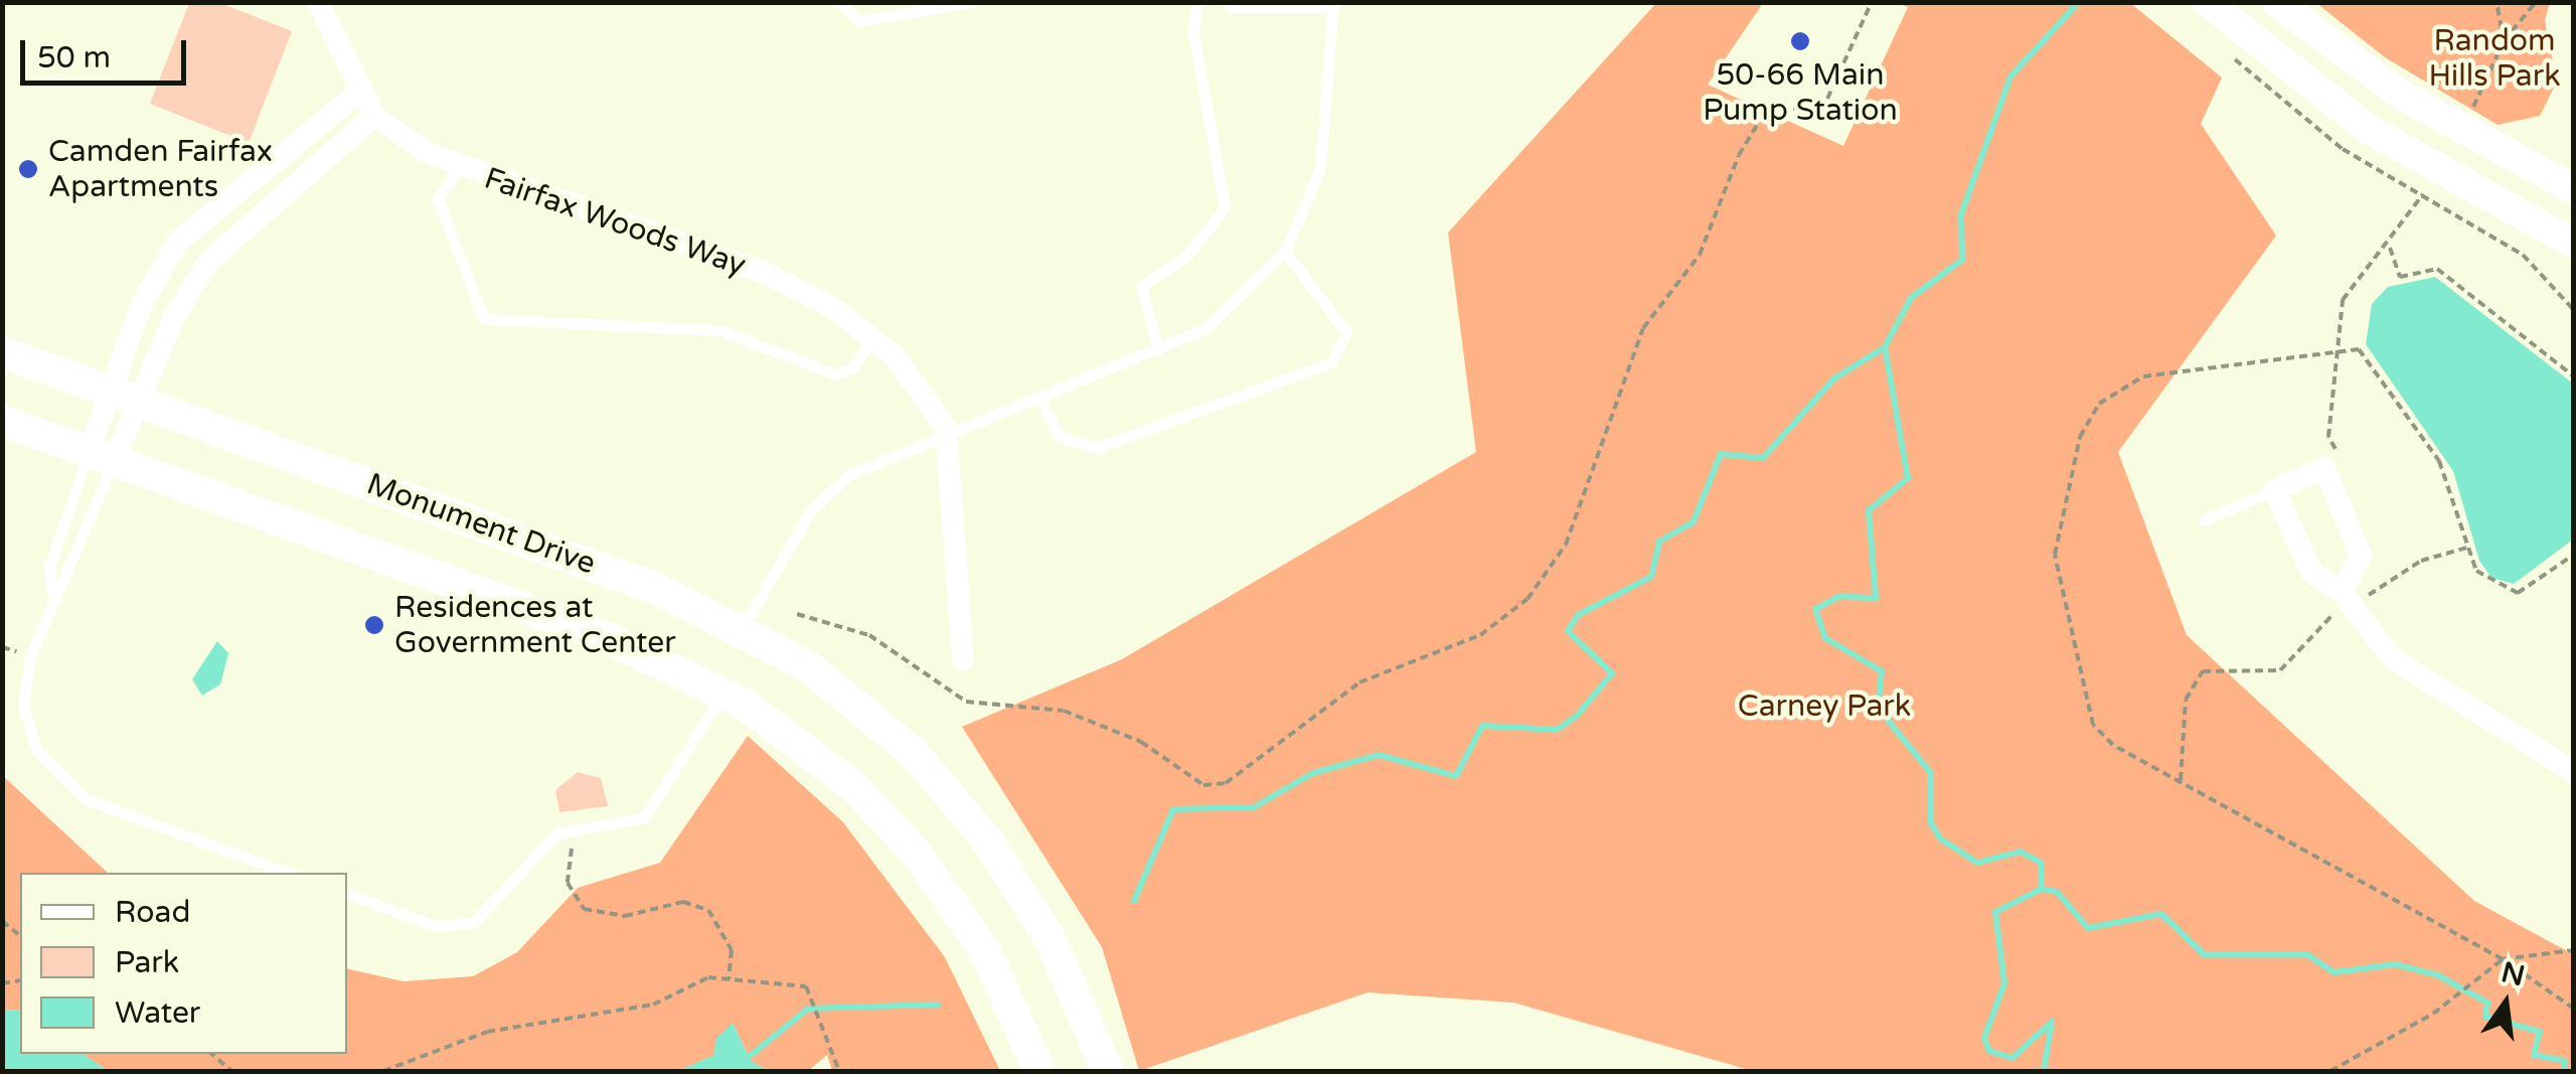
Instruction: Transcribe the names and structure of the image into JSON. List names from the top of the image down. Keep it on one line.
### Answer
{"streets":{"main road":["Monument Drive"],"street":["Fairfax Woods Way"]},"parks":["Random Hills Park","Carney Park"],"places":["50-66 Main Pump Station","Camden Fairfax Apartments","Residences at Government Center"],"legend":["Road","Park","Water"],"scale_bar":"50 m","north":"top"}
